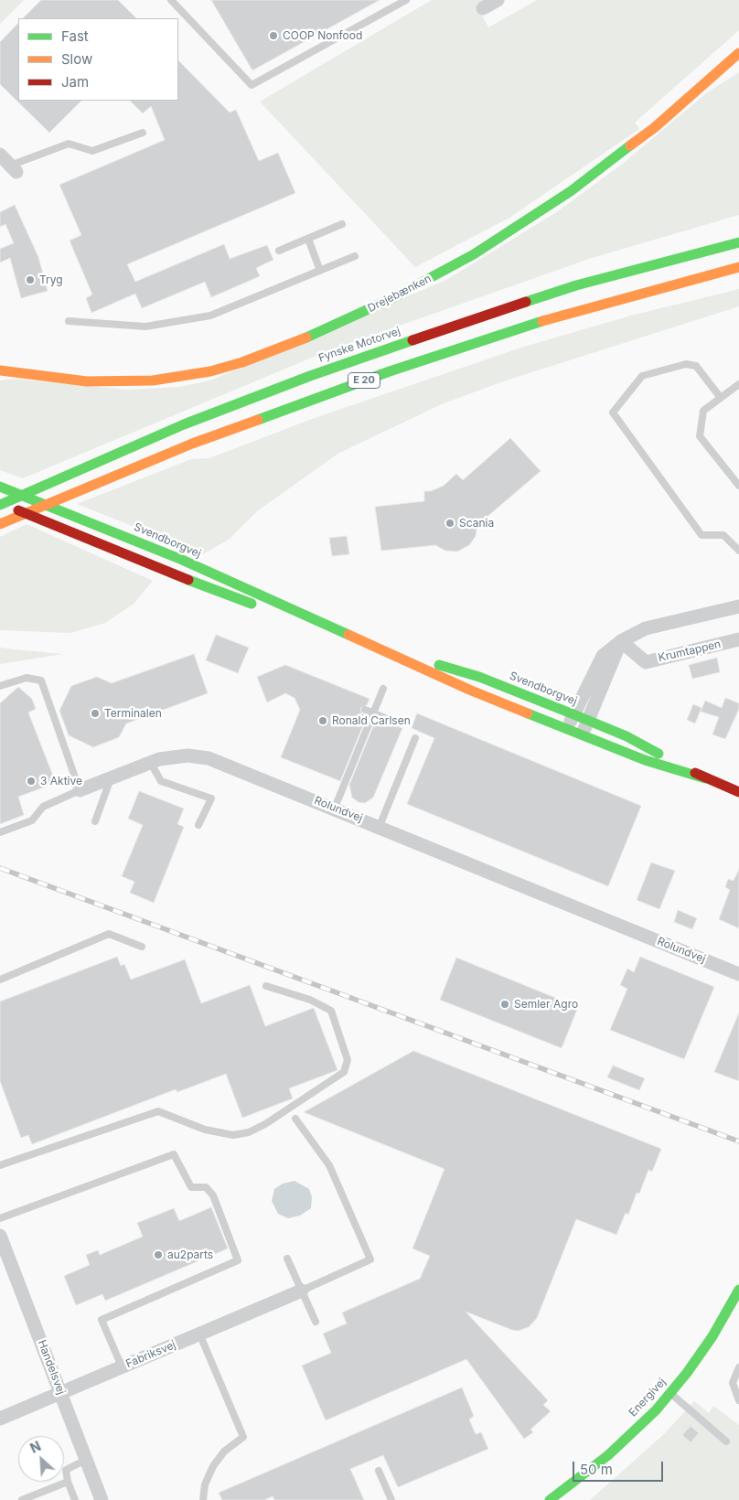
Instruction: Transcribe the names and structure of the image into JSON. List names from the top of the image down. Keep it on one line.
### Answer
{"streets":{"main road":["Drejebænken","Fynske Motorvej","E 20","Svendborgvej","Energivej"],"street":["Krumtappen","Rolundvej","Fabriksvej","Handelsvej"]},"crossings":[["Fynske Motorvej","Svendborgvej"],["Fabriksvej","Handelsvej"]],"places":["COOP Nonfood","Tryg","Scania","Terminalen","Ronald Carlsen","3 Aktive","Semler Agro","au2parts"],"legend":["Fast","Slow","Jam"],"scale_bar":"50 m","north":"top left"}
